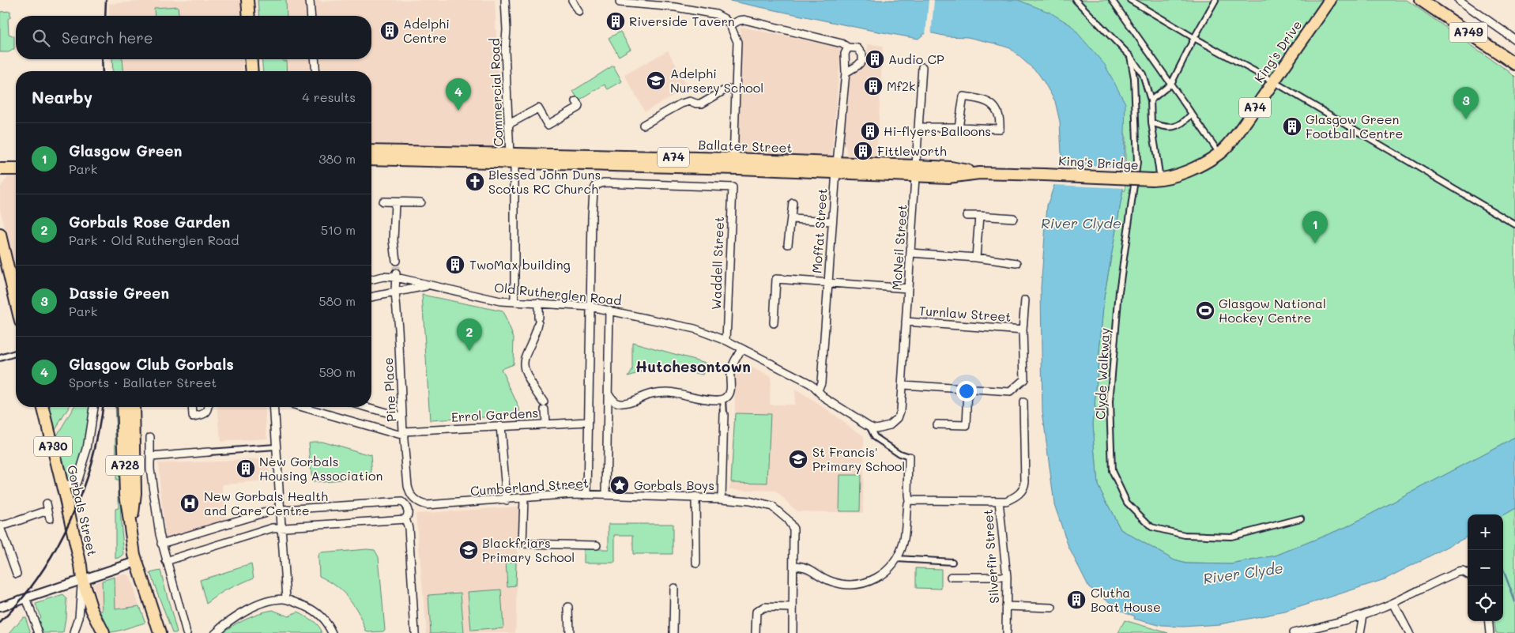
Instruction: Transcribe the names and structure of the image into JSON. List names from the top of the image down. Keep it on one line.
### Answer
{"streets":{"main road":["A749","King's Drive","A74","Ballater Street","King's Bridge","A730","A728","Gorbals Street"],"street":["Commercial Road","Moffat Street","McNeil Street","Waddell Street","Old Rutherglen Road","Turnlaw Street","Clyde Walkway","Pine Place","Errol Gardens","Cumberland Street","Silverfir Street"]},"crossings":[["King's Drive","King's Bridge"],["Commercial Road","Ballater Street"],["Commercial Road","Old Rutherglen Road"],["Ballater Street","King's Bridge"],["Ballater Street","Moffat Street"],["Ballater Street","McNeil Street"],["Moffat Street","Old Rutherglen Road"],["McNeil Street","Old Rutherglen Road"],["McNeil Street","Turnlaw Street"],["Waddell Street","Old Rutherglen Road"],["Old Rutherglen Road","Pine Place"],["Old Rutherglen Road","Cumberland Street"],["Pine Place","Errol Gardens"],["Pine Place","Cumberland Street"],["A730","Gorbals Street"]],"districts":["Hutchesontown"],"water":["River Clyde"],"places":{"building":["Riverside Tavern","Adelphi Centre","Audio CP","Mf2k","Glasgow Green Football Centre","Hi-flyers Balloons","Fittleworth","TwoMax building","New Gorbals Housing Association","Clutha Boat House"],"school or university":["Adelphi Nursery School","St Francis' Primary School","Blackfriars Primary School"],"church":["Blessed John Duns Scotus RC Church"],"sports":["Glasgow National Hockey Centre"],"place":["Gorbals Boys"],"hospital":["New Gorbals Health and Care Centre"]},"page":{"search":"Search here","heading":["Nearby","4 results"],"pins":["4","3","1","2"],"list":[{"mark":"1","name":"Glasgow Green","note":"Park","value":"380 m"},{"mark":"2","name":"Gorbals Rose Garden","note":"Park · Old Rutherglen Road","value":"510 m"},{"mark":"3","name":"Dassie Green","note":"Park","value":"580 m"},{"mark":"4","name":"Glasgow Club Gorbals","note":"Sports · Ballater Street","value":"590 m"}],"map_buttons":["+","−"]}}
